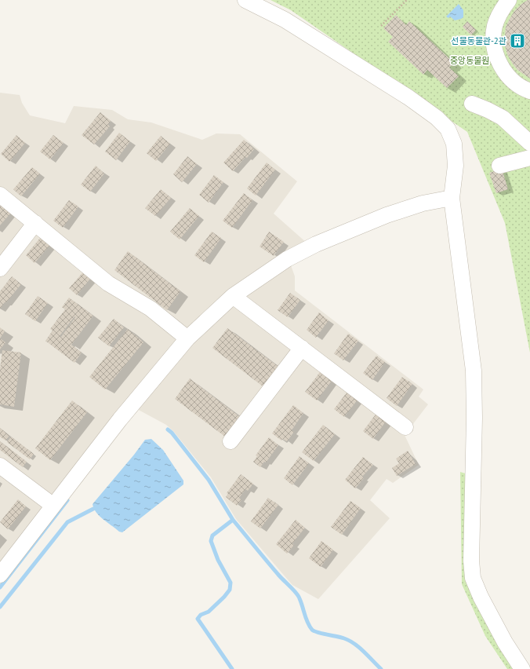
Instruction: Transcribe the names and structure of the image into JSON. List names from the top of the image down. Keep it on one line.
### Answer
{"parks":["중앙동물원"],"places":{"building":["선물동물관-2관"]}}
